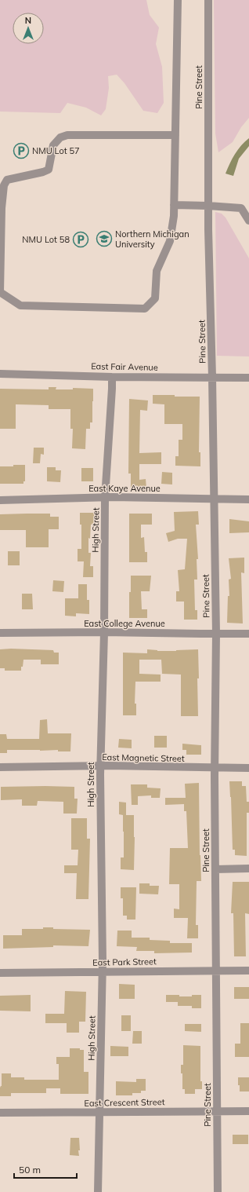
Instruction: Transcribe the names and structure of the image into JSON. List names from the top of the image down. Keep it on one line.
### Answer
{"streets":{"street":["Pine Street","East Fair Avenue","East Kaye Avenue","High Street","East College Avenue","East Magnetic Street","East Park Street","East Crescent Street"]},"crossings":[["Pine Street","East Fair Avenue"],["Pine Street","East Kaye Avenue"],["Pine Street","East College Avenue"],["Pine Street","East Magnetic Street"],["Pine Street","East Park Street"],["Pine Street","East Crescent Street"],["East Fair Avenue","High Street"],["East Kaye Avenue","High Street"],["High Street","East College Avenue"],["High Street","East Magnetic Street"],["High Street","East Park Street"],["High Street","East Crescent Street"]],"places":{"parking":["NMU Lot 57","NMU Lot 58"],"school or university":["Northern Michigan University"]},"scale_bar":"50 m","north":"top"}
